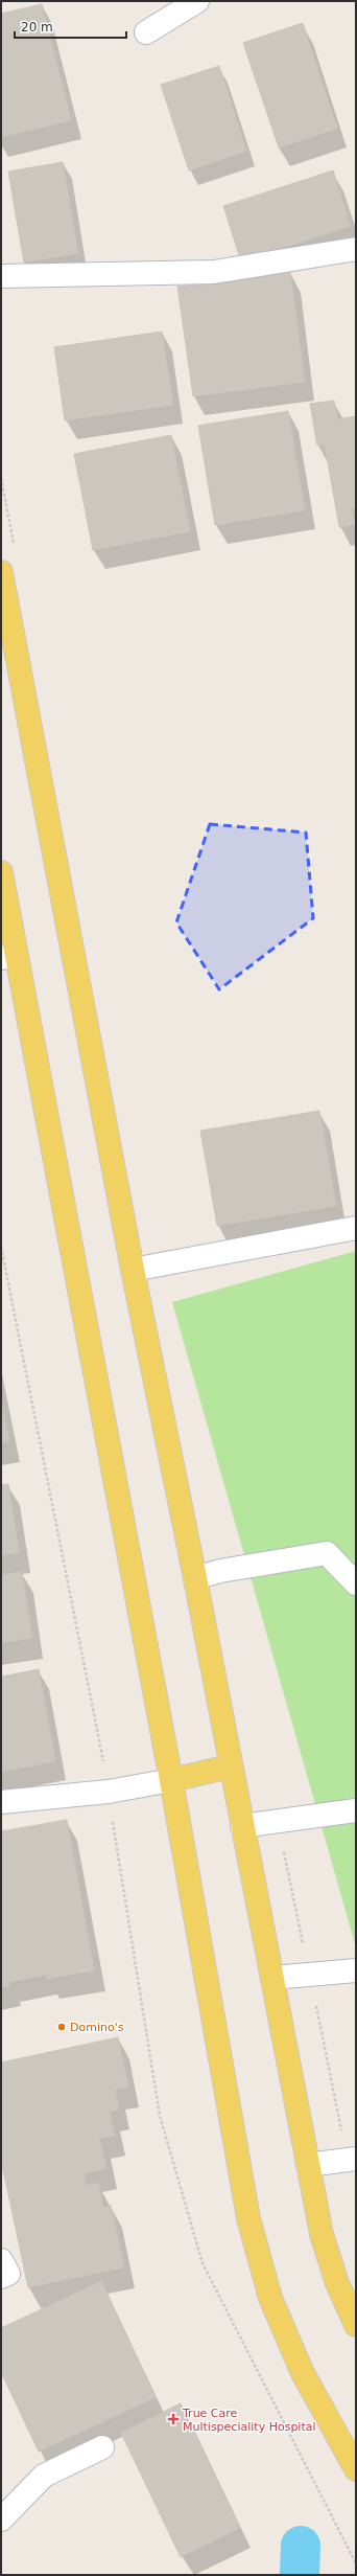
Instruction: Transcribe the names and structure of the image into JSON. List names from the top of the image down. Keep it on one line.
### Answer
{"places":{"other":["Domino's"],"health":["True Care Multispeciality Hospital"]},"scale_bar":"20 m"}
